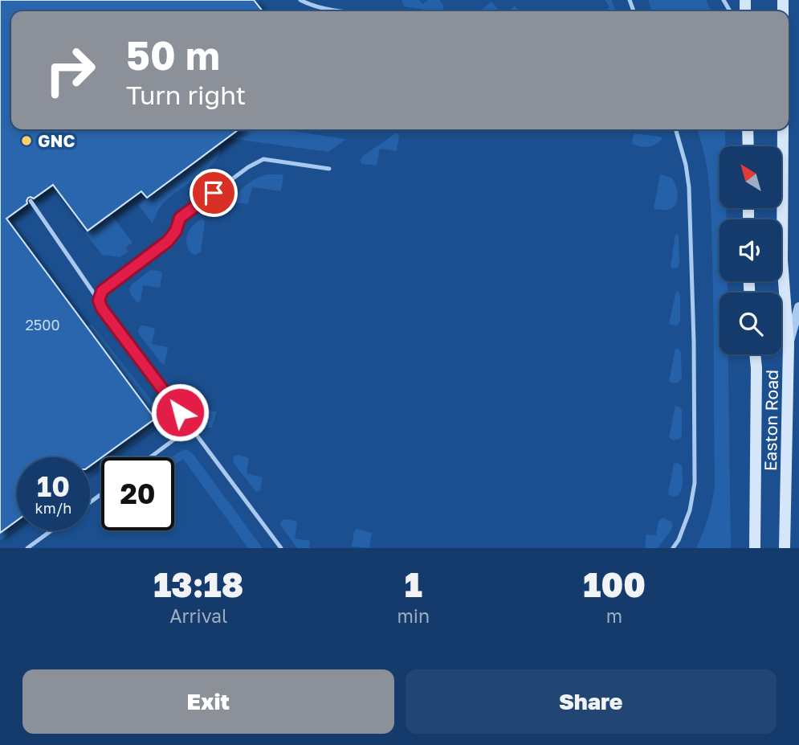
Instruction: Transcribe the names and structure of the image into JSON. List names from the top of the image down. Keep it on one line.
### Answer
{"streets":{"main road":["Easton Road"]},"places":["GNC"],"house_numbers":["2500"],"north":"top left","page":{"turn":["50 m","Turn right"],"speed":"10 km/h","limit":"20","eta":["13:18","Arrival","1","min","100","m"],"buttons":["Exit","Share"]}}
